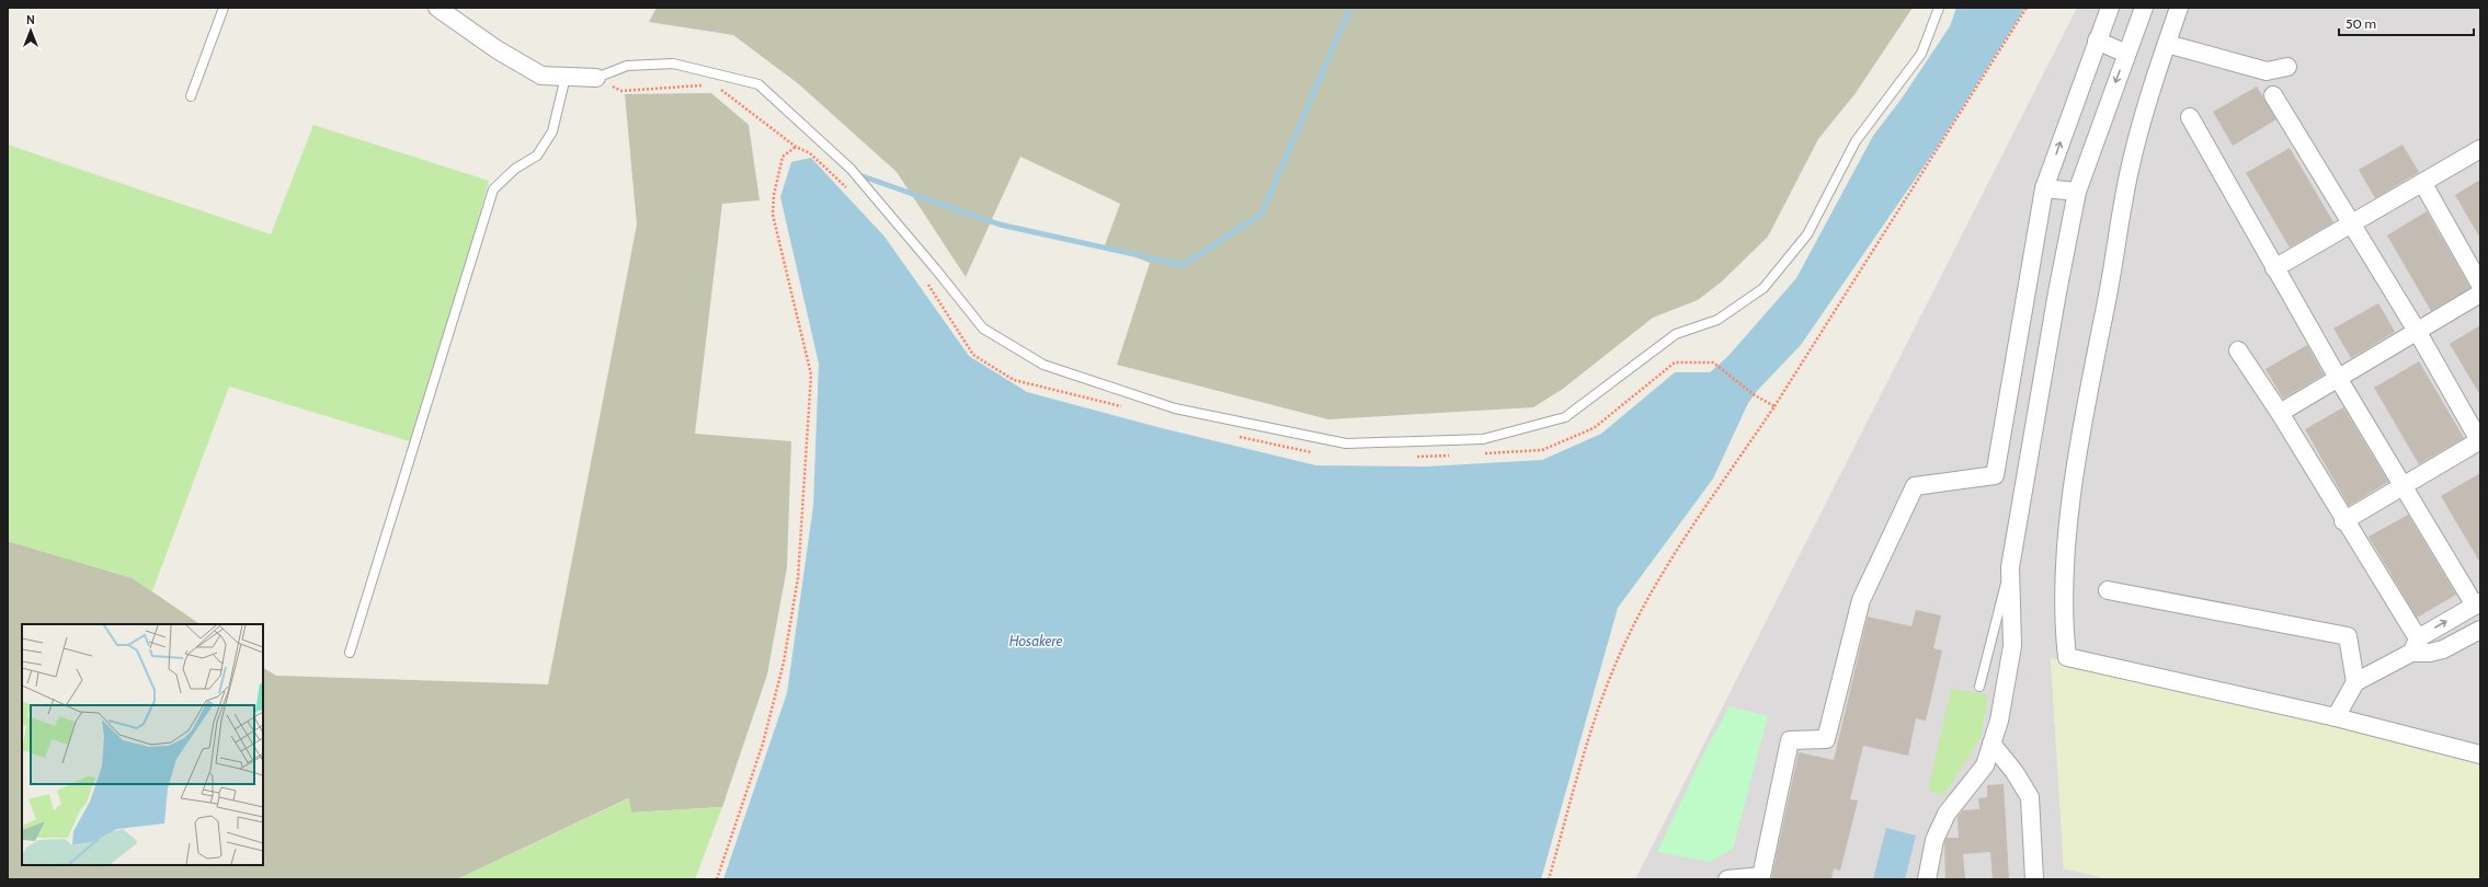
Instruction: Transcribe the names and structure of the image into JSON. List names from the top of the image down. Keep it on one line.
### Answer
{"water":["Hosakere"],"scale_bar":"50 m","north":"top"}
